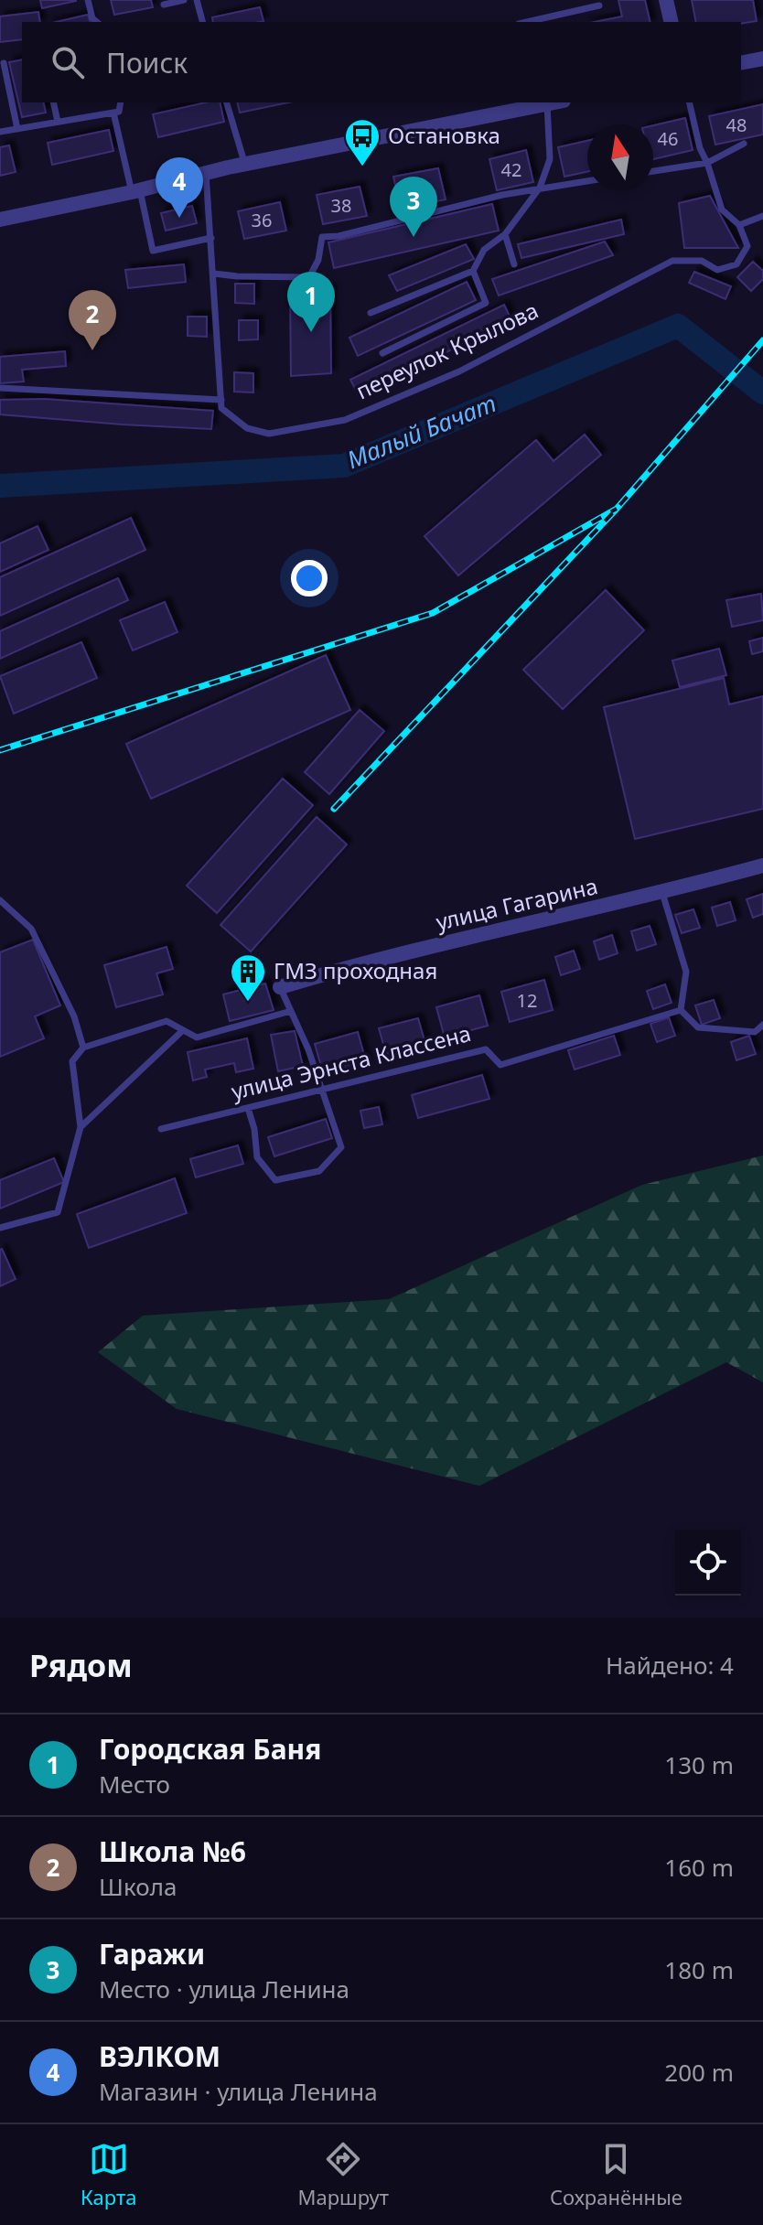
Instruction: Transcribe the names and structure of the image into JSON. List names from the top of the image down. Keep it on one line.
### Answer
{"streets":{"street":["улица Гагарина"],"lane":["переулок Крылова","улица Эрнста Классена"]},"water":["Малый Бачат"],"places":{"bus stop":["Остановка"],"building":["ГМЗ проходная"]},"house_numbers":["48","46","42","38","36","12"],"north":"top","page":{"search":"Поиск","pins":["4","3","1","2"],"heading":["Рядом","Найдено: 4"],"list":[{"mark":"1","name":"Городская Баня","note":"Место","value":"130 m"},{"mark":"2","name":"Школа №6","note":"Школа","value":"160 m"},{"mark":"3","name":"Гаражи","note":"Место · улица Ленина","value":"180 m"},{"mark":"4","name":"ВЭЛКОМ","note":"Магазин · улица Ленина","value":"200 m"}],"nav":["Карта","Маршрут","Сохранённые"]}}
